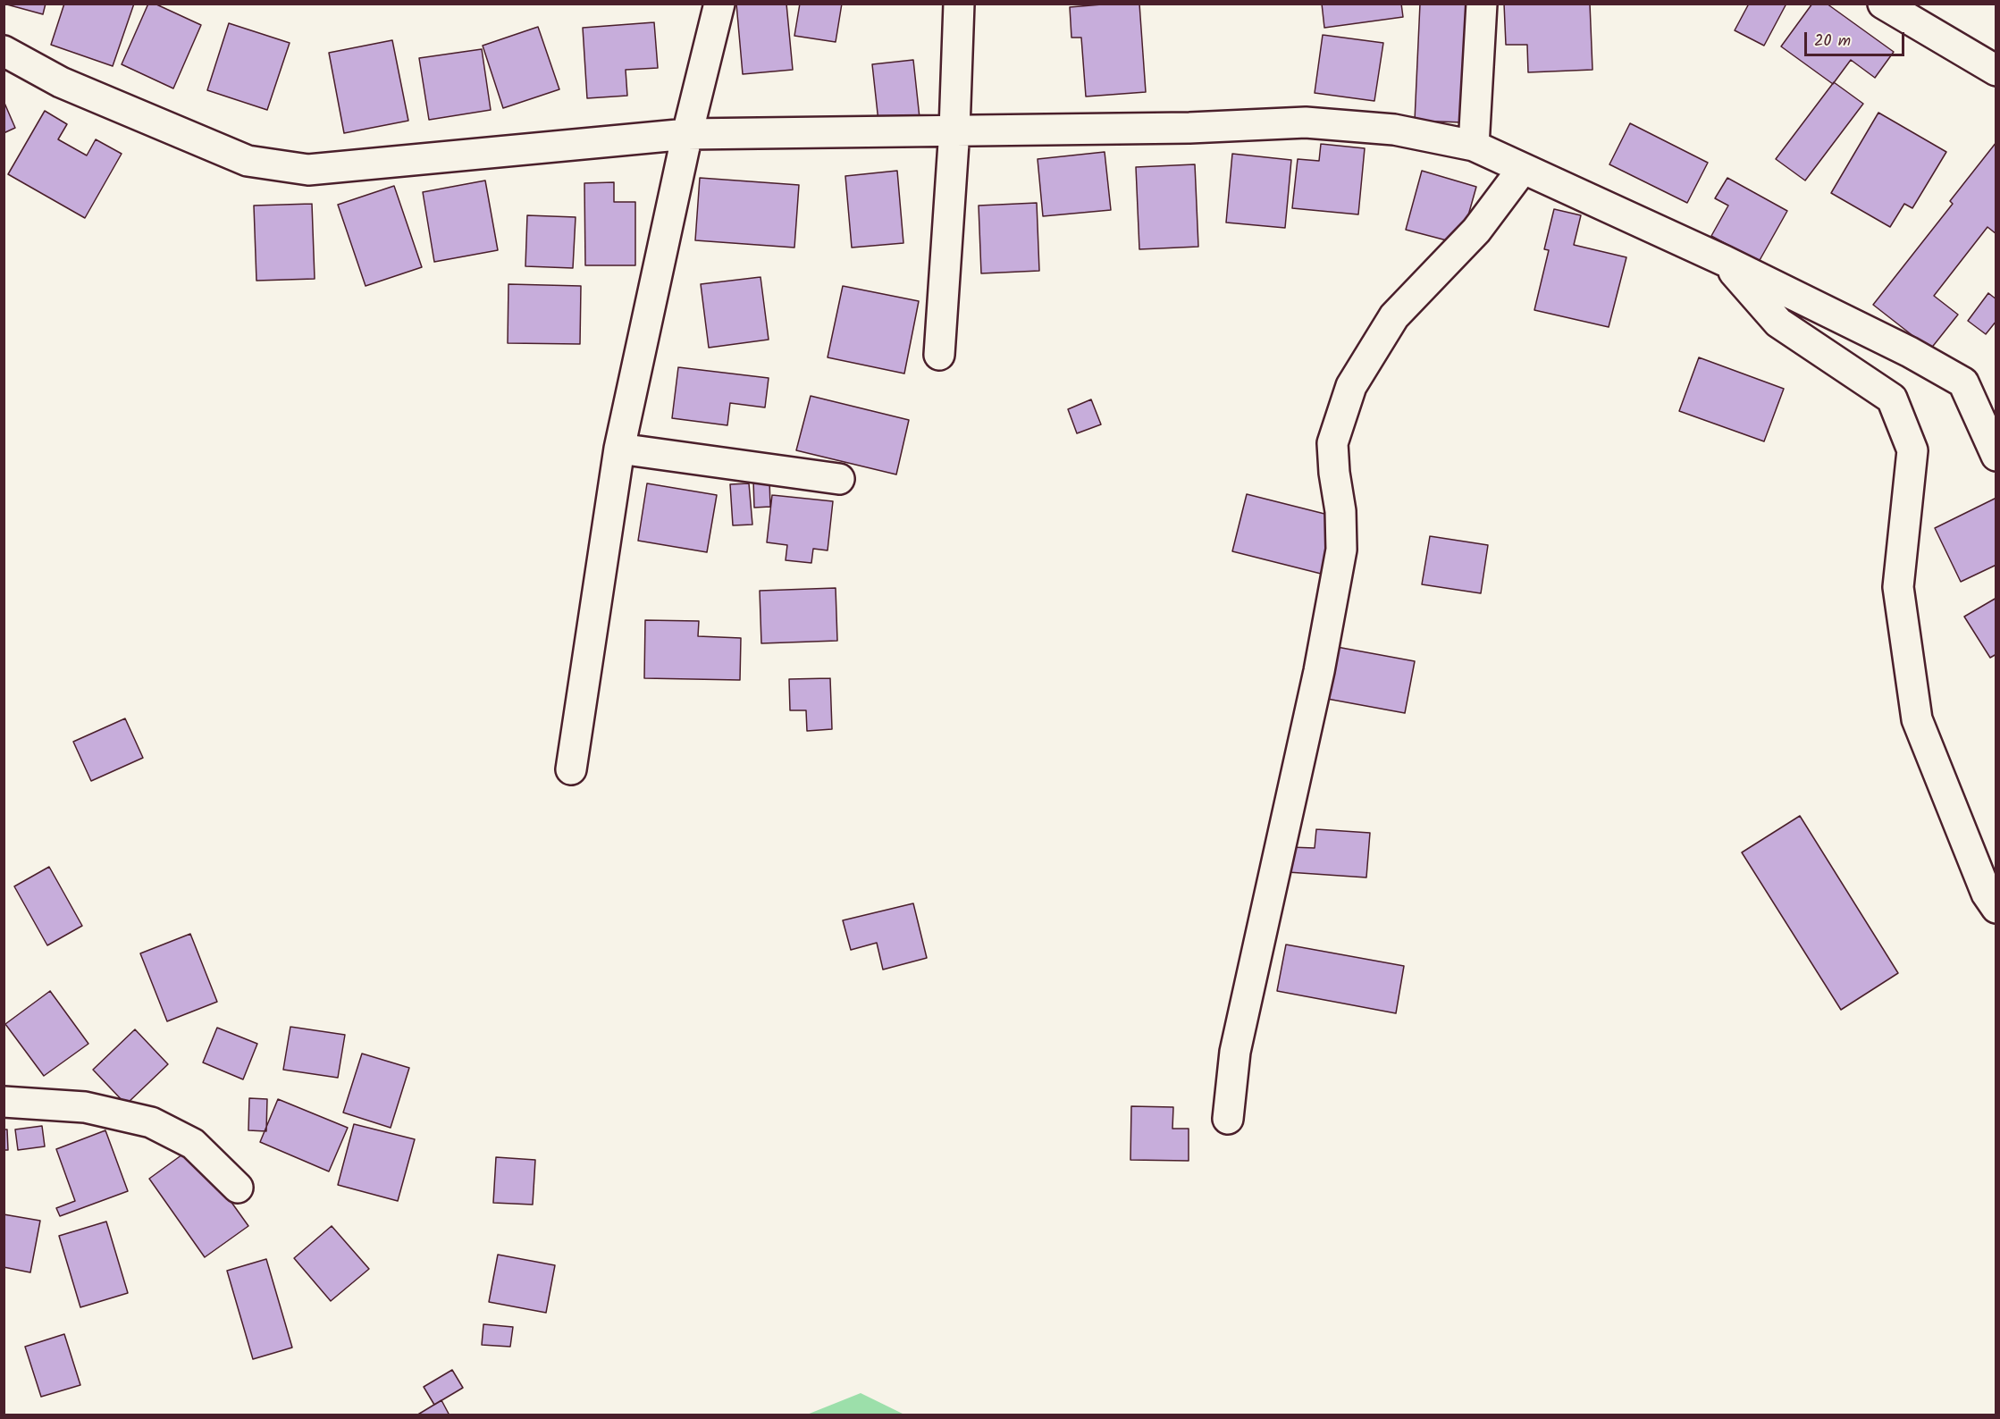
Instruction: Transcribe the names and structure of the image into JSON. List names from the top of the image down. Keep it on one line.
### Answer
{"scale_bar":"20 m"}
